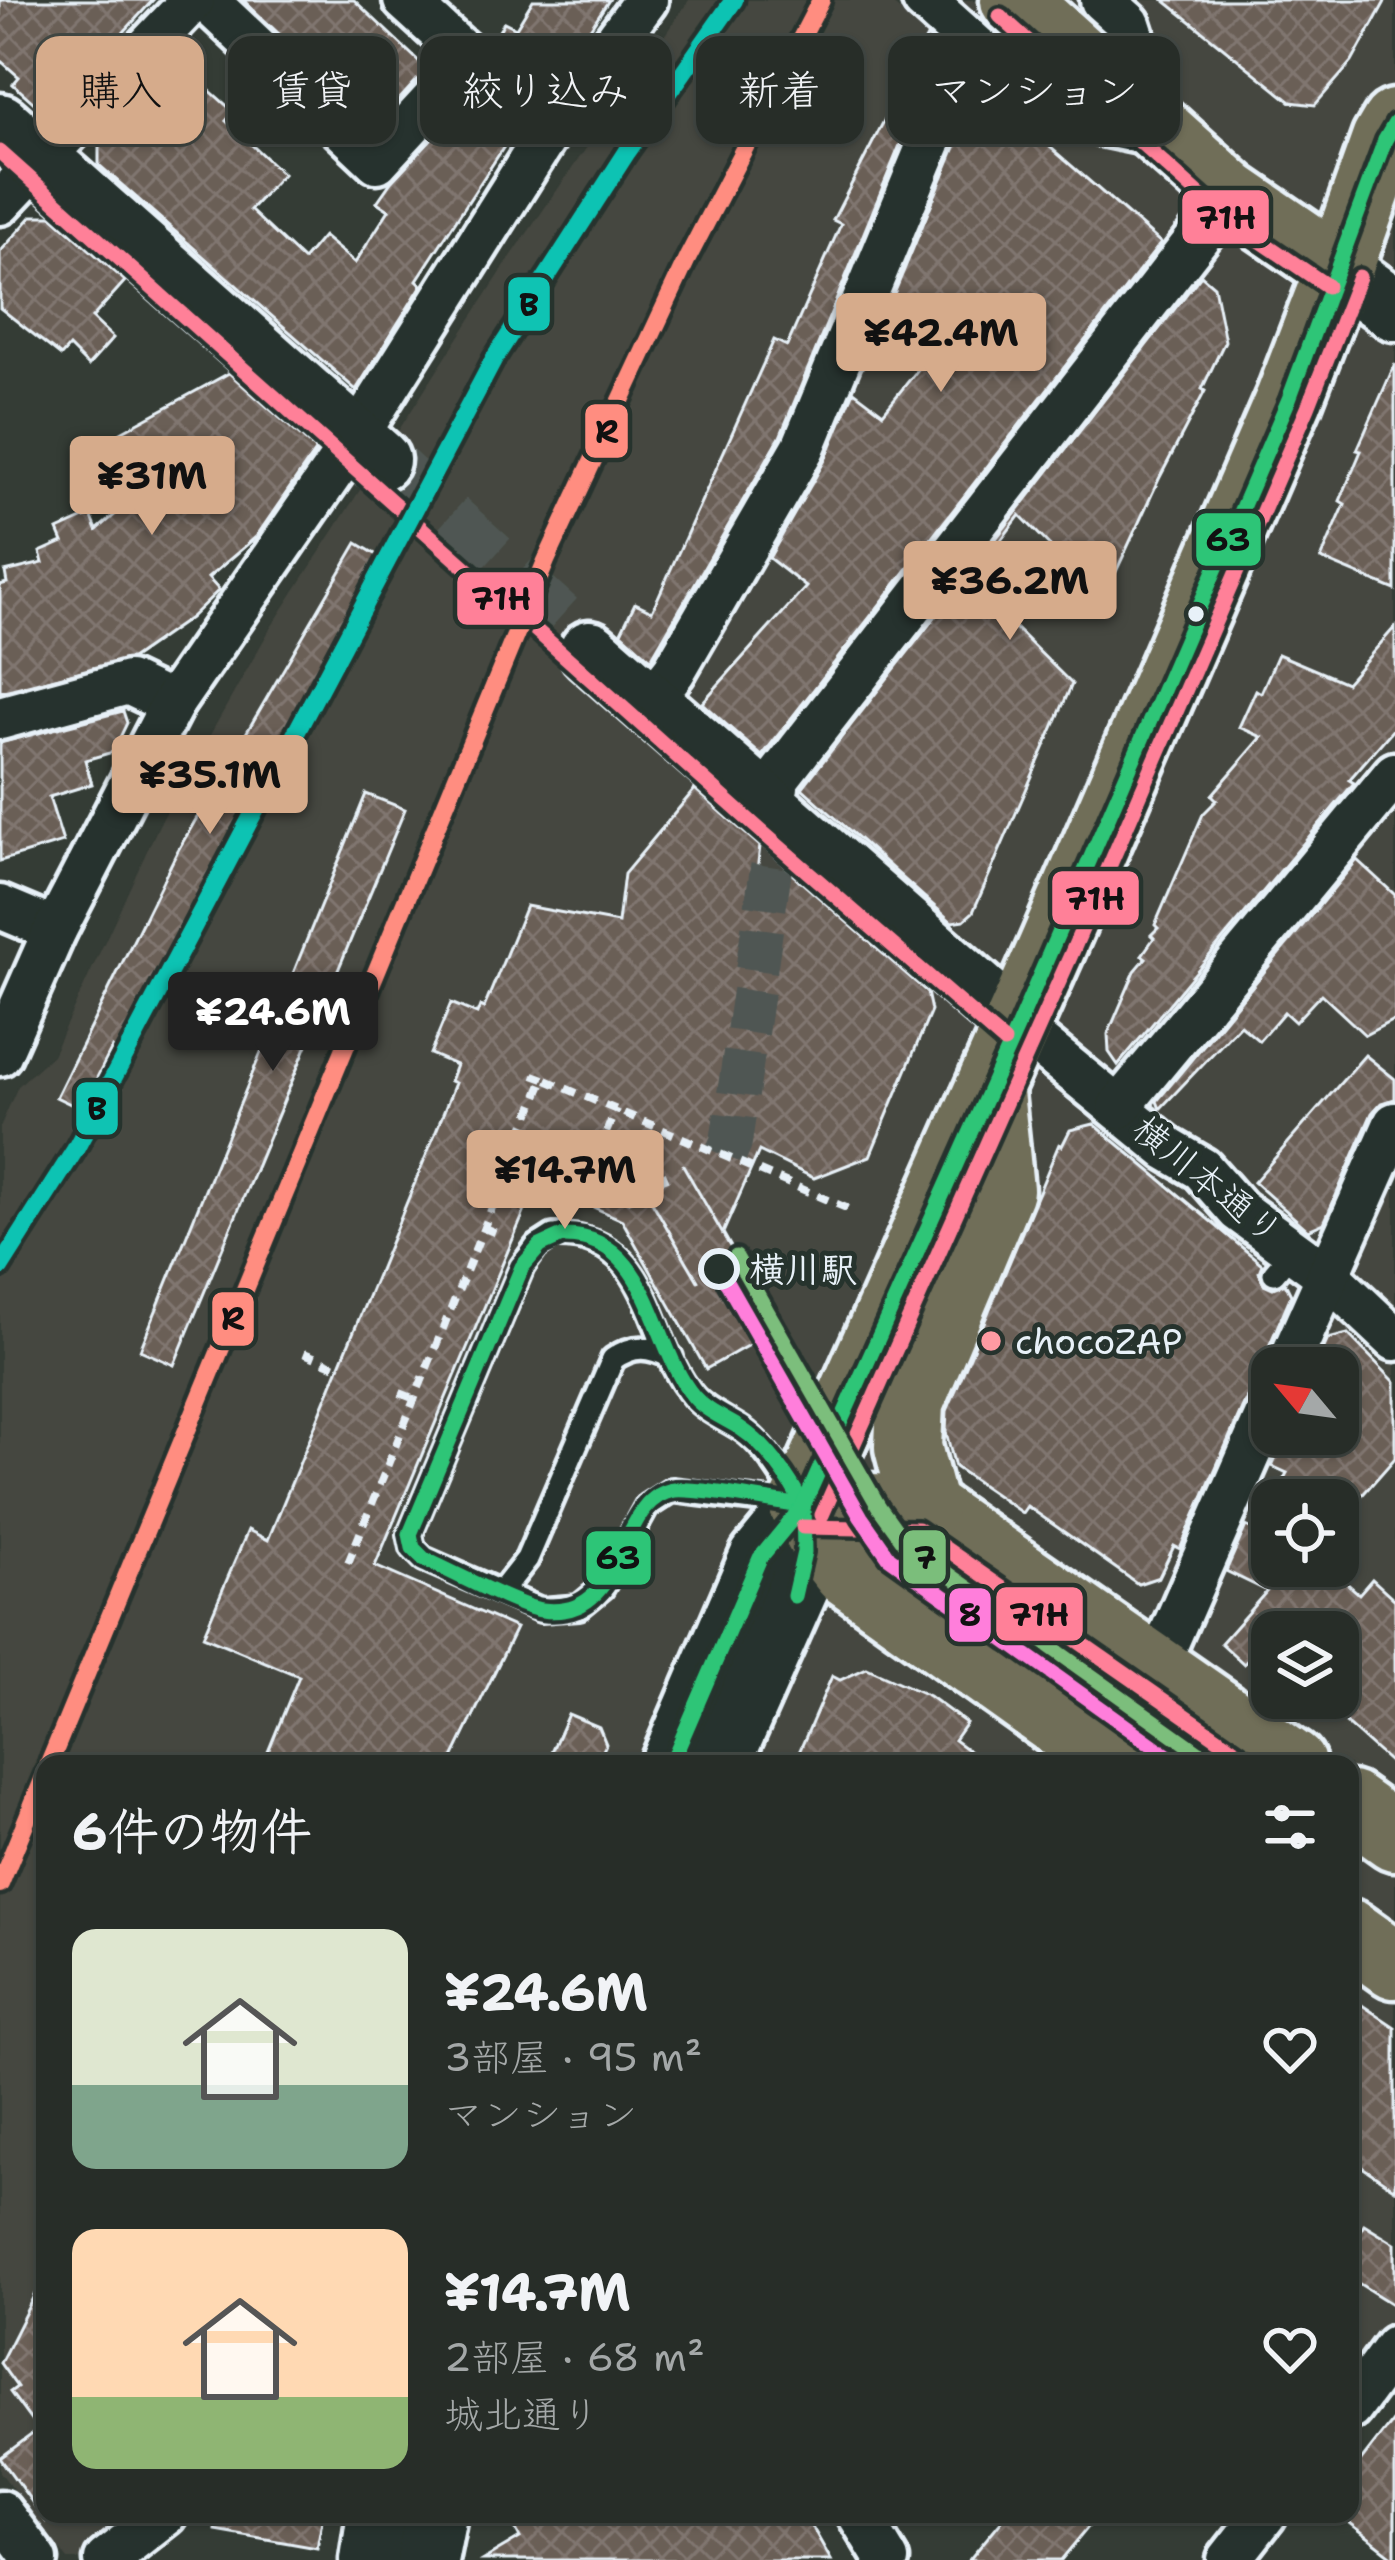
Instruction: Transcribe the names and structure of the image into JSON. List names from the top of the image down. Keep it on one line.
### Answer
{"streets":{"street":["横川本通り"]},"places":["横川駅","chocoZAP"],"lines":["transit line R","transit line B","transit line 71H","transit line 63","transit line 7","transit line 8"],"north":"top left","page":{"chip":["購入","賃貸","絞り込み","新着","マンション"],"price":["¥42.4M","¥31M","¥36.2M","¥35.1M","¥24.6M","¥14.7M"],"heading":"6件の物件","list":[{"name":"¥24.6M","note":"3部屋 · 95 m² · マンション"},{"name":"¥14.7M","note":"2部屋 · 68 m² · 城北通り"}]}}
